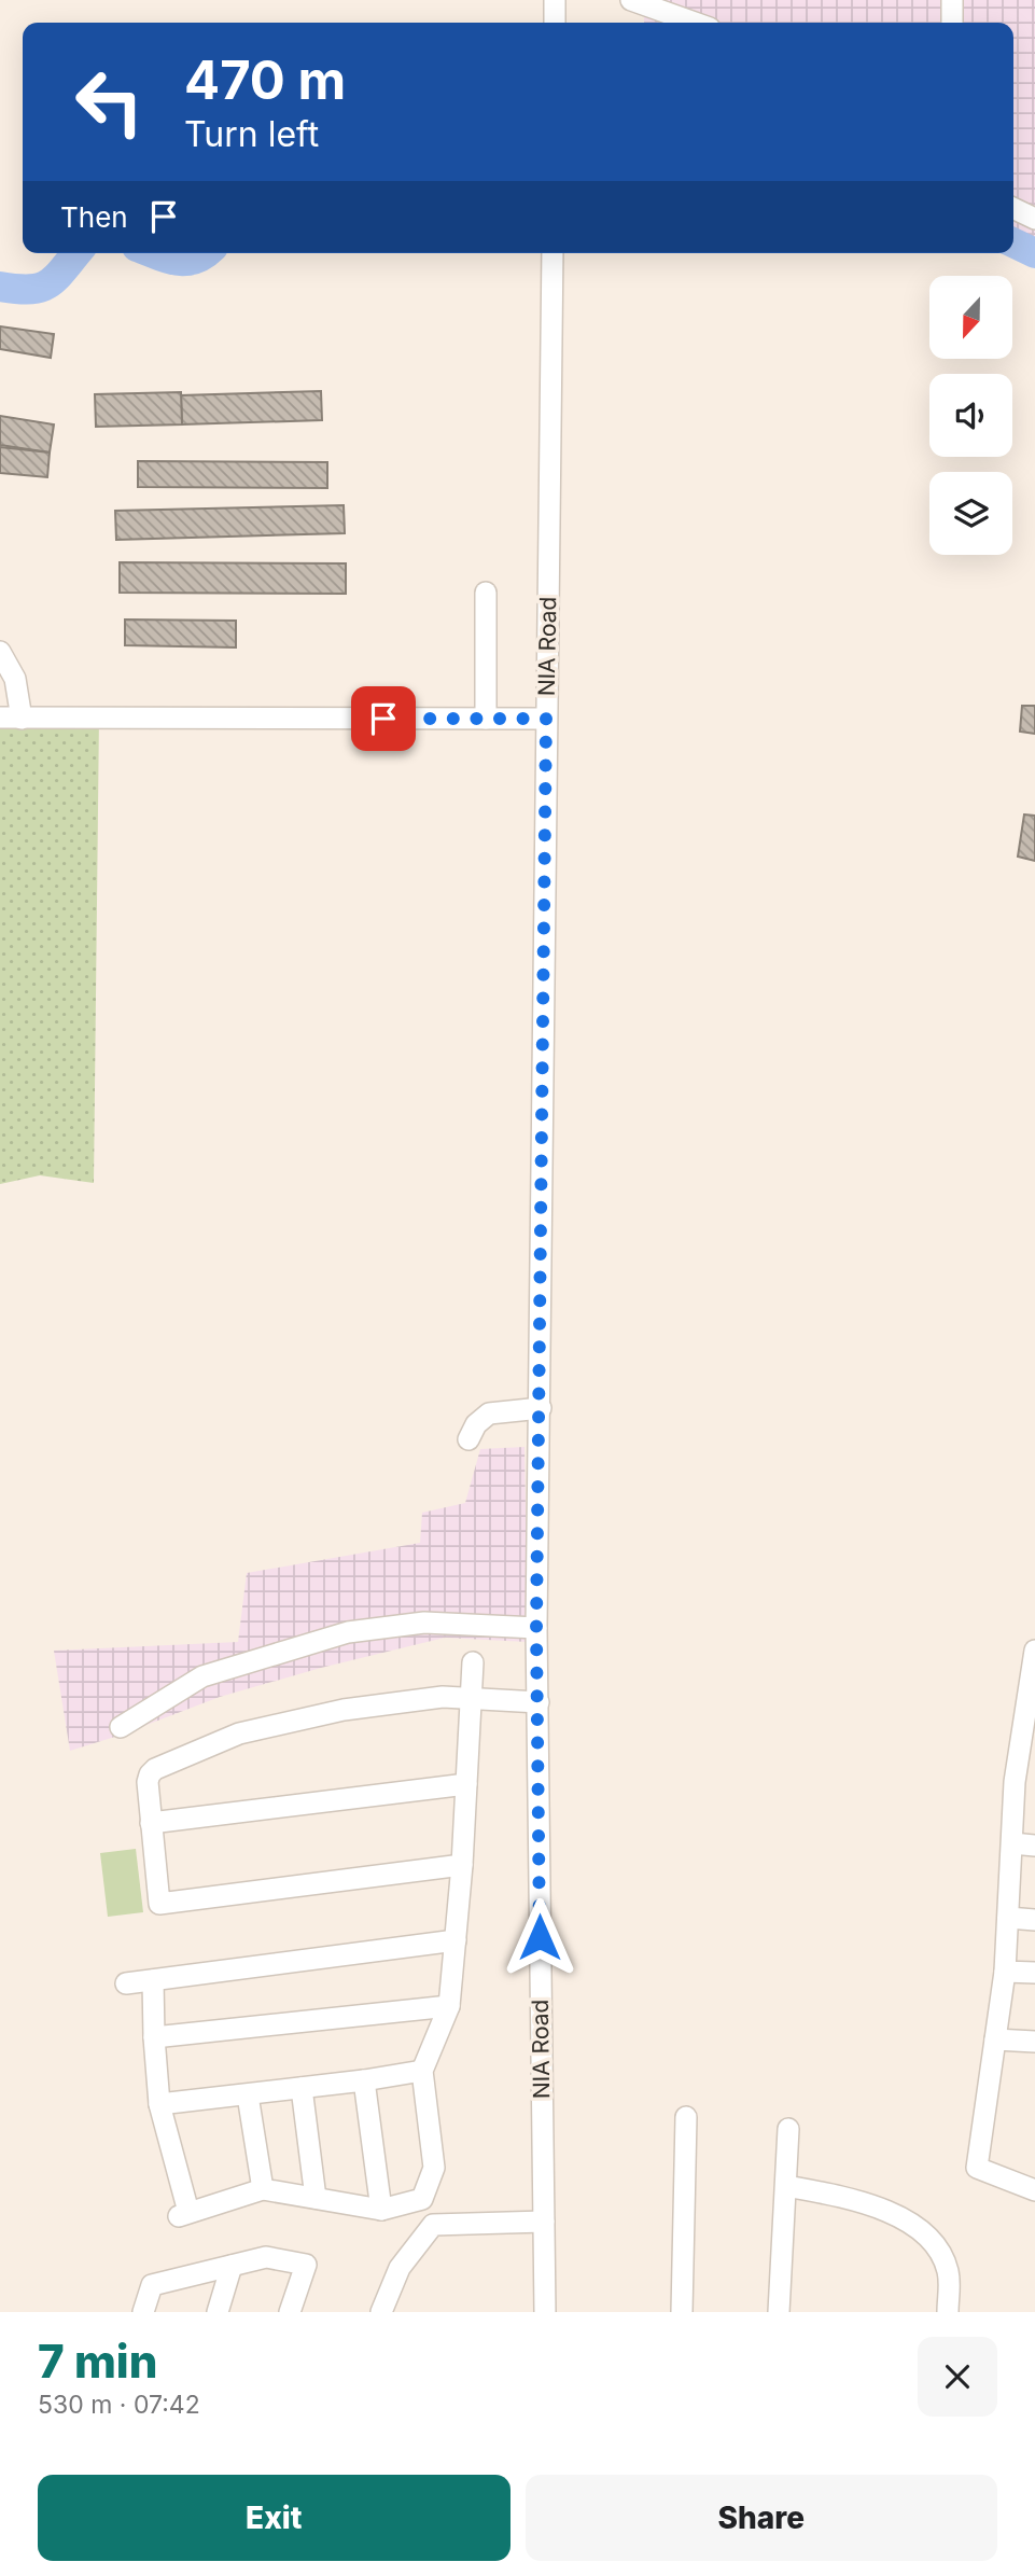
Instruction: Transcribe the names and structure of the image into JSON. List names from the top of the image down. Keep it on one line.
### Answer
{"streets":{"street":["NIA Road"]},"north":"bottom","page":{"turn":["470 m","Turn left"],"then":"Then","heading":["7 min","530 m · 07:42"],"buttons":["Exit","Share"]}}
